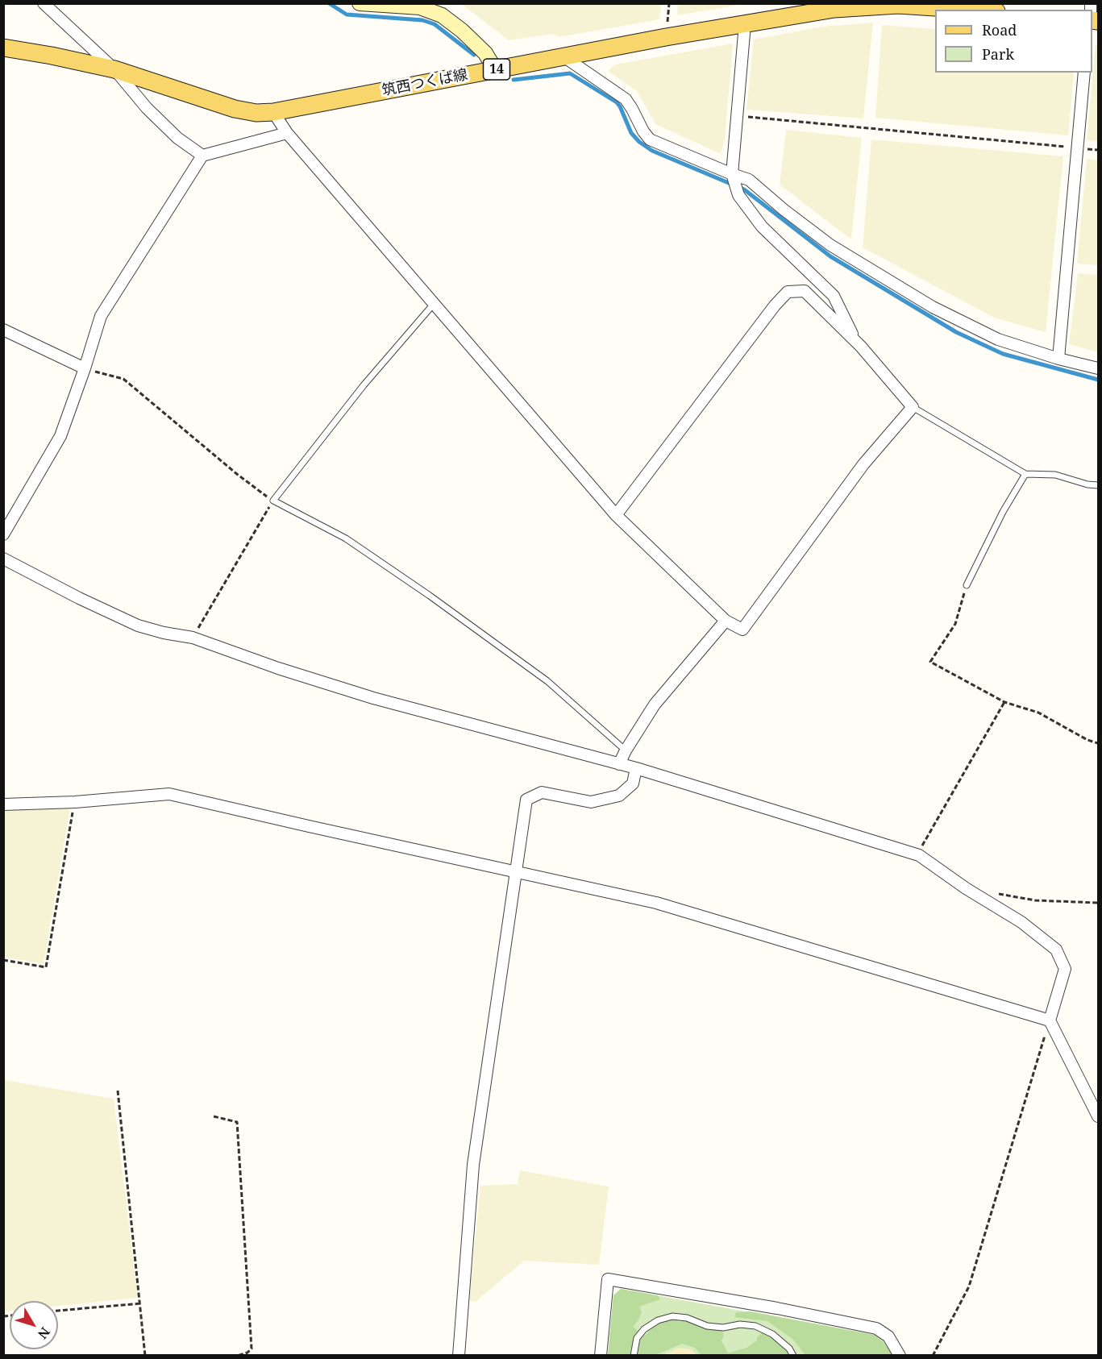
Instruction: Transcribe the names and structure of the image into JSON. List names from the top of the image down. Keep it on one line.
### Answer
{"streets":{"main road":["14","筑西つくば線"]},"legend":["Road","Park"],"north":"bottom right"}
